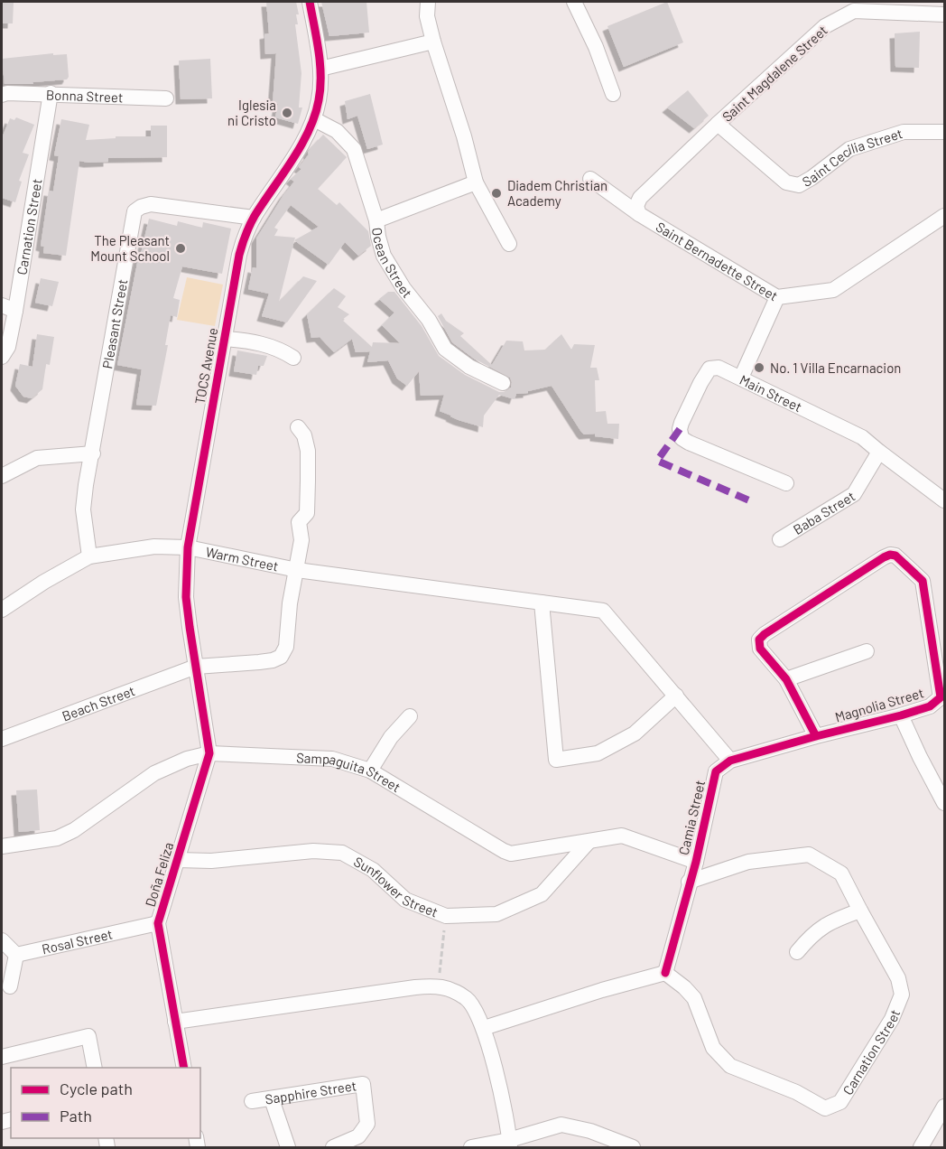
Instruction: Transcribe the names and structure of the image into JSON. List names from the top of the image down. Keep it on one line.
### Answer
{"streets":{"street":["Saint Magdalene Street","Bonna Street","Saint Cecilia Street","Carnation Street","Saint Bernadette Street","Ocean Street","Pleasant Street","TOCS Avenue","Main Street","Baba Street","Warm Street","Beach Street","Magnolia Street","Sampaguita Street","Camia Street","Doña Feliza","Sunflower Street","Rosal Street","Sapphire Street"]},"crossings":[["Saint Magdalene Street","Saint Cecilia Street"],["Saint Magdalene Street","Saint Bernadette Street"],["Bonna Street","Carnation Street"],["Carnation Street","Camia Street"],["Saint Bernadette Street","Main Street"],["Ocean Street","TOCS Avenue"],["Pleasant Street","TOCS Avenue"],["Pleasant Street","Warm Street"],["TOCS Avenue","Warm Street"],["TOCS Avenue","Beach Street"],["TOCS Avenue","Sampaguita Street"],["TOCS Avenue","Doña Feliza"],["Main Street","Baba Street"],["Warm Street","Beach Street"],["Warm Street","Camia Street"],["Sampaguita Street","Camia Street"],["Sampaguita Street","Doña Feliza"],["Sampaguita Street","Sunflower Street"],["Doña Feliza","Sunflower Street"],["Doña Feliza","Rosal Street"]],"places":["Iglesia ni Cristo","Diadem Christian Academy","The Pleasant Mount School","No. 1 Villa Encarnacion"],"legend":["Cycle path","Path"]}
